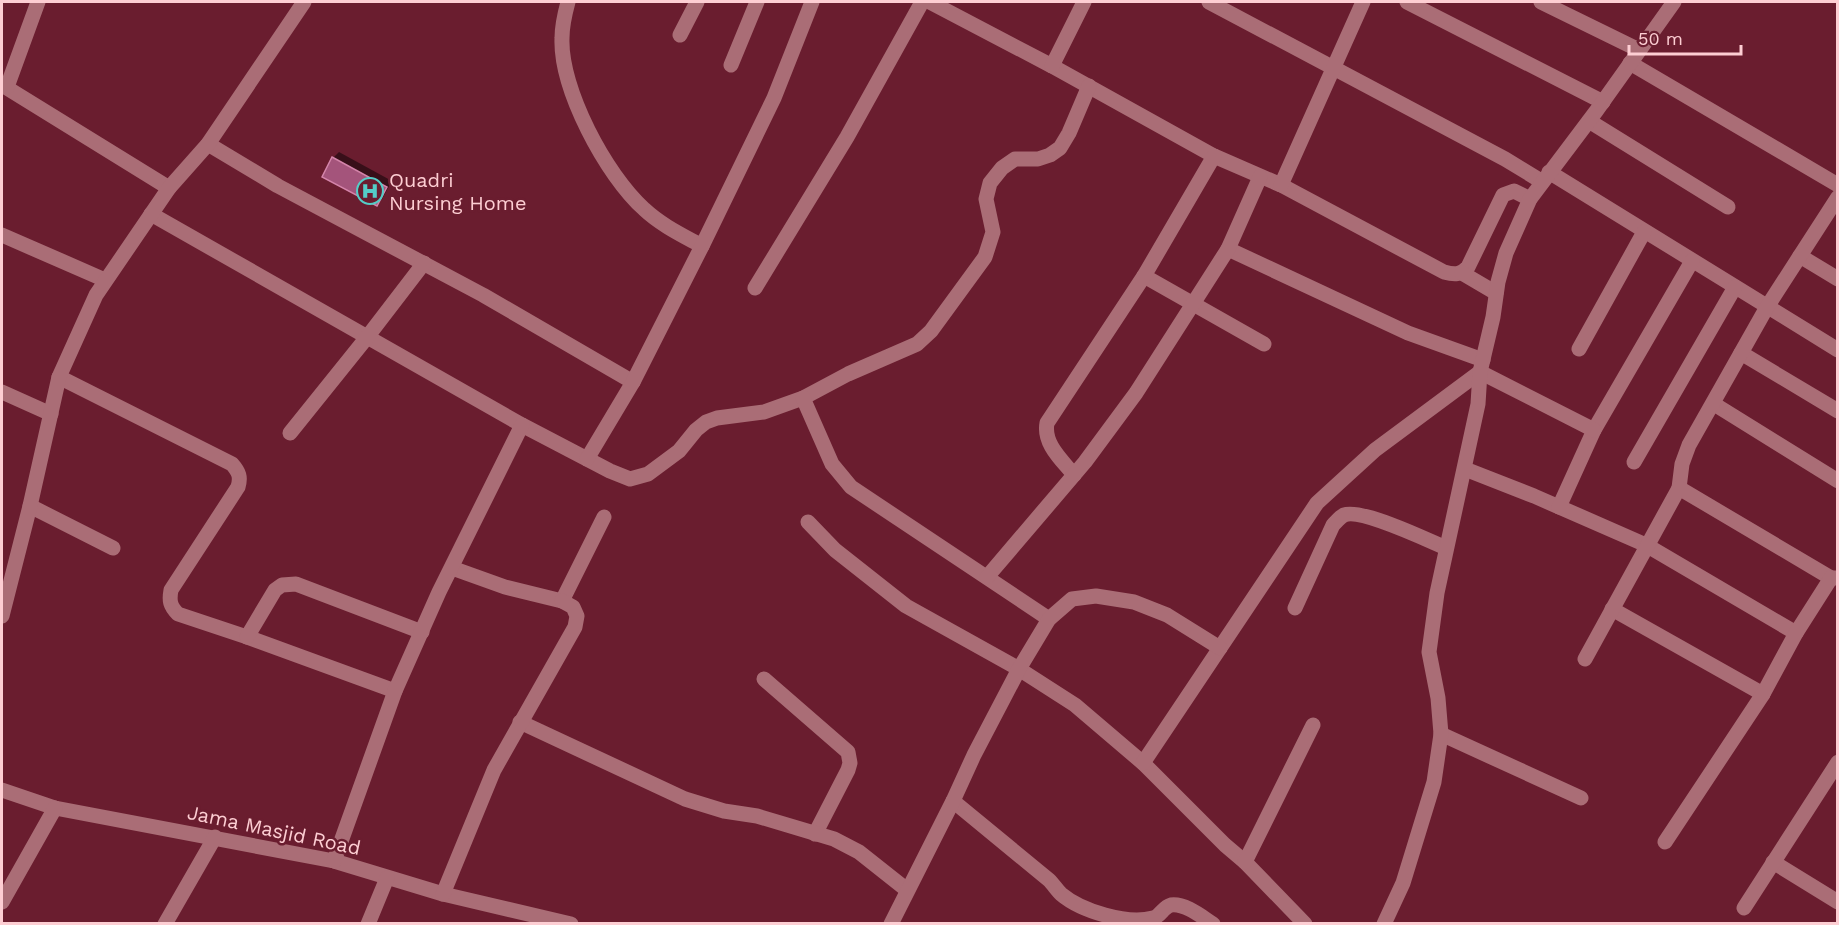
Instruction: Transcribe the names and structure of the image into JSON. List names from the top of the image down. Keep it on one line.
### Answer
{"streets":{"street":["Jama Masjid Road"]},"places":{"hospital":["Quadri Nursing Home"]},"scale_bar":"50 m"}
